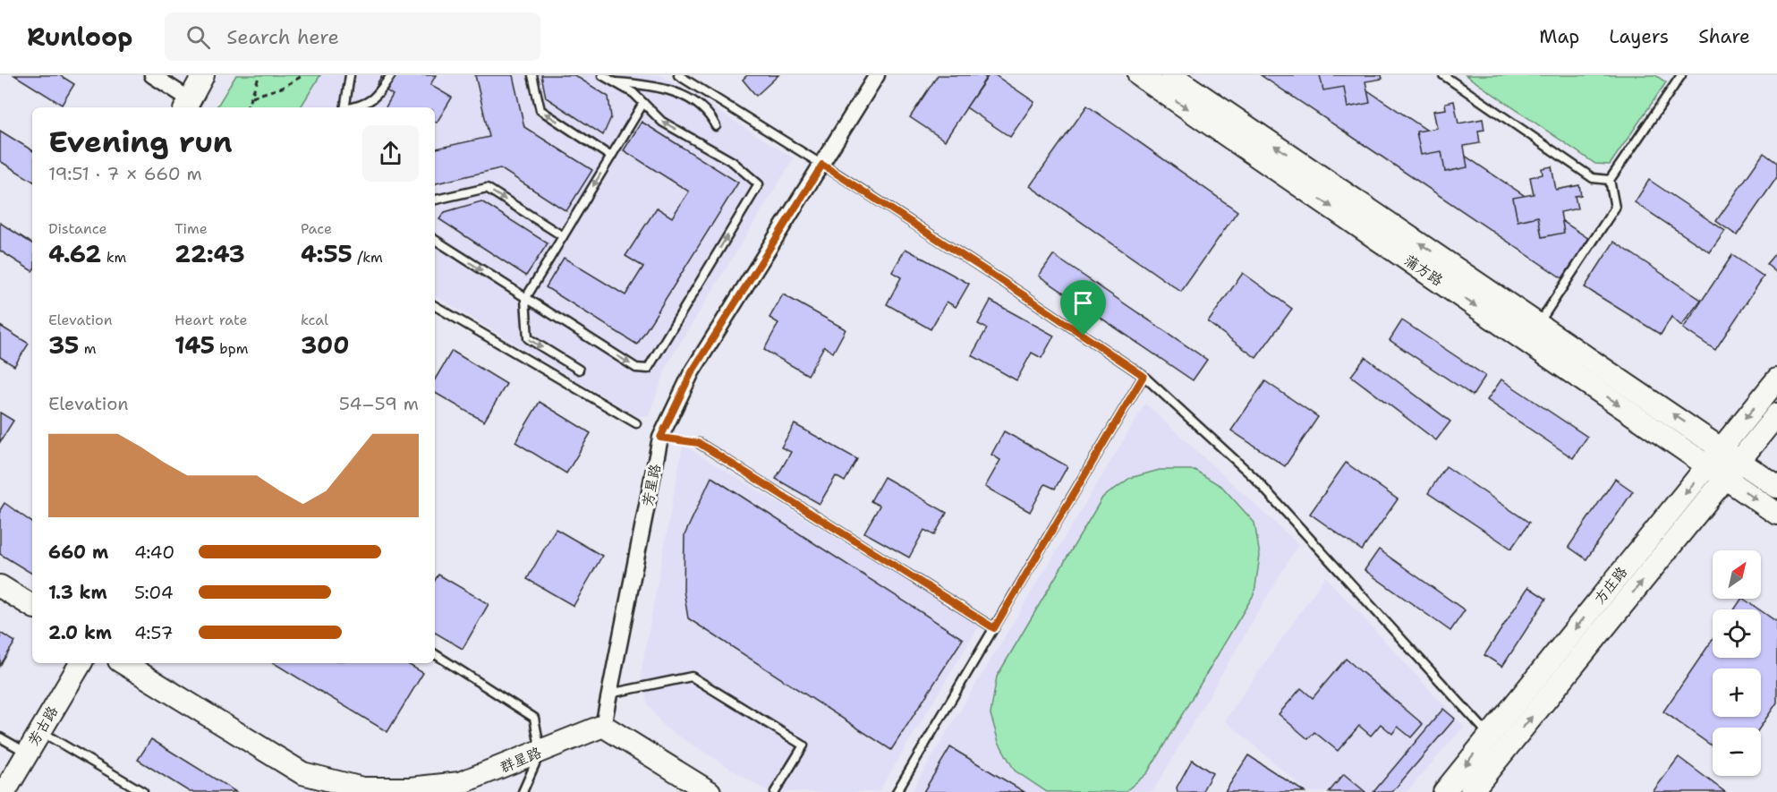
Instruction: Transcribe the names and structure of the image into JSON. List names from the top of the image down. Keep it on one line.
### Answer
{"streets":{"street":["蒲方路","芳星路","方庄路","芳古路","群星路"]},"crossings":[["蒲方路","方庄路"],["芳星路","群星路"]],"north":"top right","page":{"header":"Runloop","search":"Search here","nav":["Map","Layers","Share"],"heading":["Evening run","19:51 · 7 × 660 m"],"stats":[["Distance","4.62 km"],["Time","22:43"],["Pace","4:55 /km"],["Elevation","35 m"],["Heart rate","145 bpm"],["kcal","300"]],"chart":["Elevation","54–59 m"],"list":[{"name":"660 m","note":"4:40"},{"name":"1.3 km","note":"5:04"},{"name":"2.0 km","note":"4:57"}],"map_buttons":["+","−"]}}
